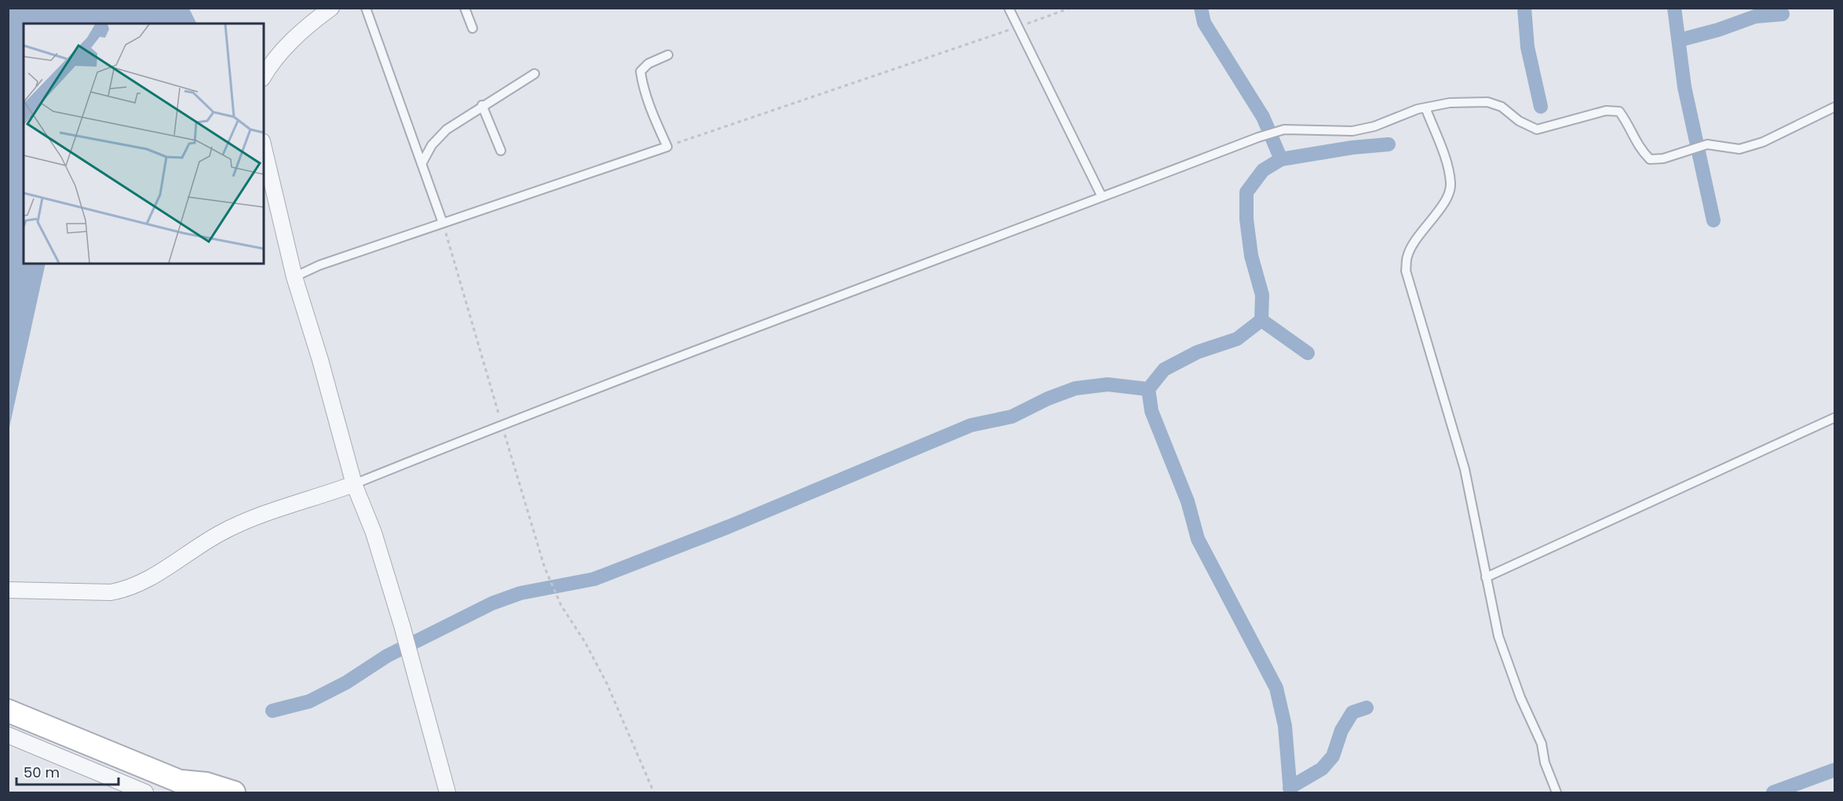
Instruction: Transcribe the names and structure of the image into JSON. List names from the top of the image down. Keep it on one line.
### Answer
{"scale_bar":"50 m"}
